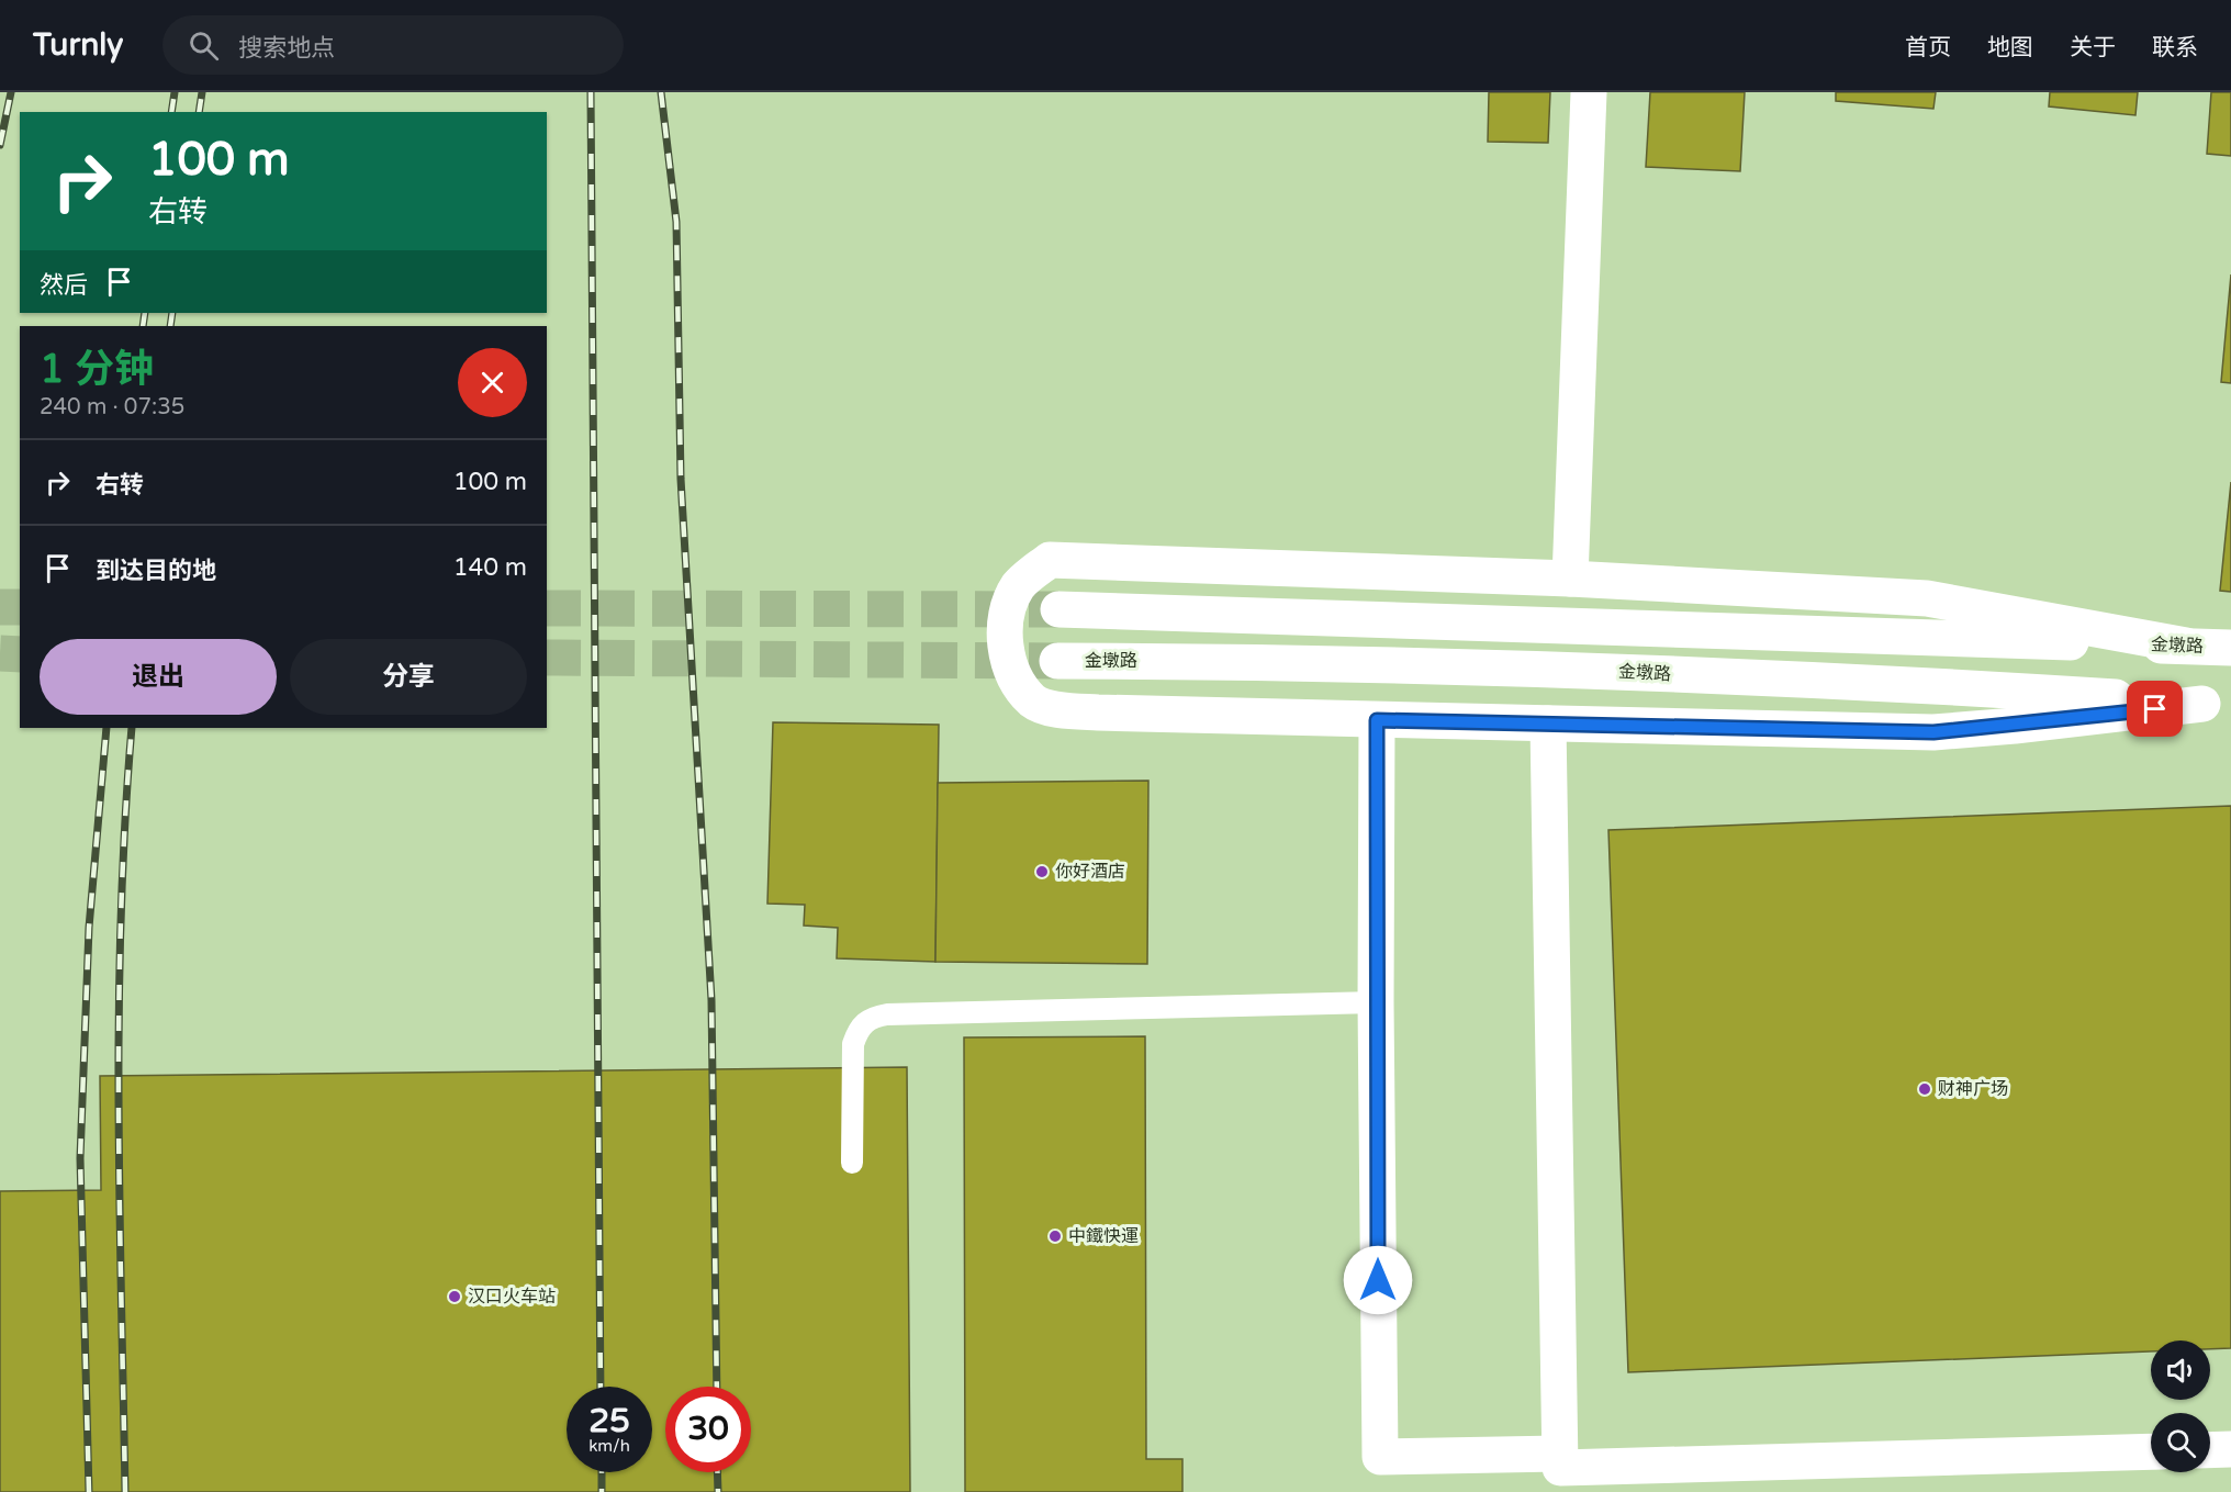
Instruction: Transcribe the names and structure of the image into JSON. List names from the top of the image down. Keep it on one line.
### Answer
{"streets":{"street":["金墩路"]},"places":["你好酒店","财神广场","中鐵快運","汉口火车站"],"page":{"header":"Turnly","search":"搜索地点","nav":["首页","地图","关于","联系"],"turn":["100 m","右转"],"then":"然后","heading":["1 分钟","240 m · 07:35"],"list":[{"name":"右转","value":"100 m"},{"name":"到达目的地","value":"140 m"}],"buttons":["退出","分享"],"speed":"25 km/h","limit":"30"}}
